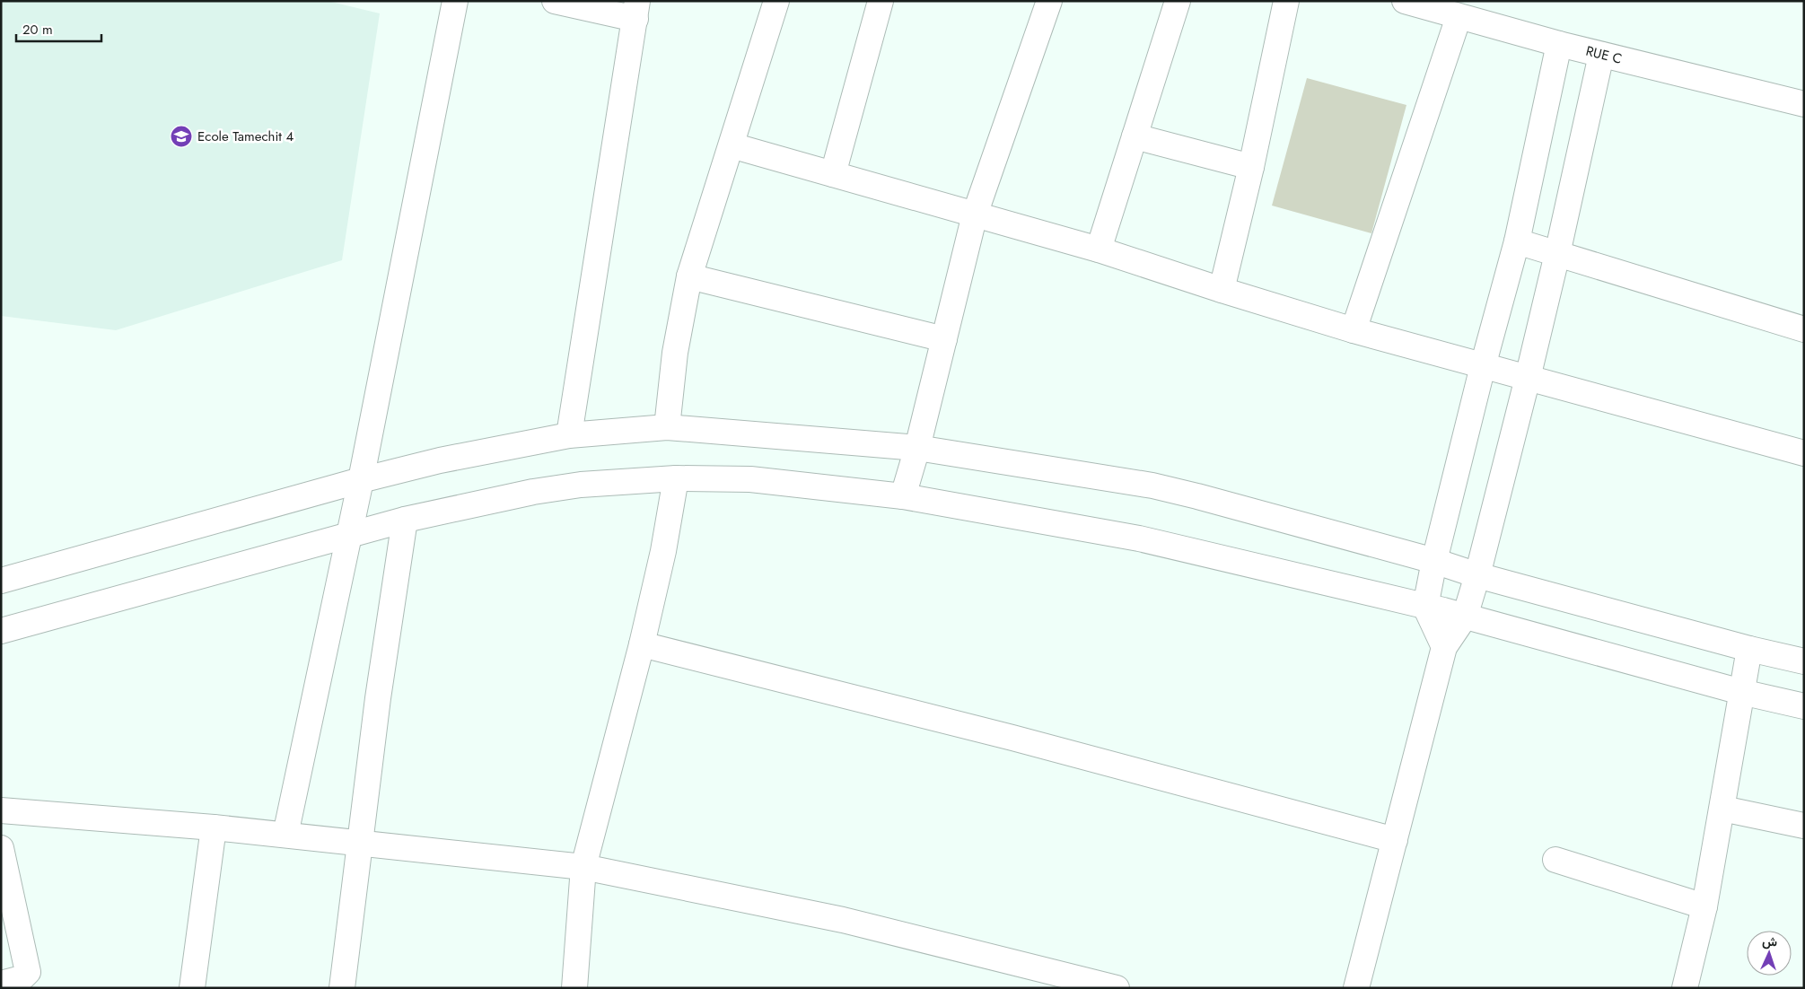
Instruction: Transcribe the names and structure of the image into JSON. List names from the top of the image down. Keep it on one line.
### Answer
{"streets":{"street":["RUE C"]},"places":{"school or university":["Ecole Tamechit 4"]},"scale_bar":"20 m","north":"top"}
